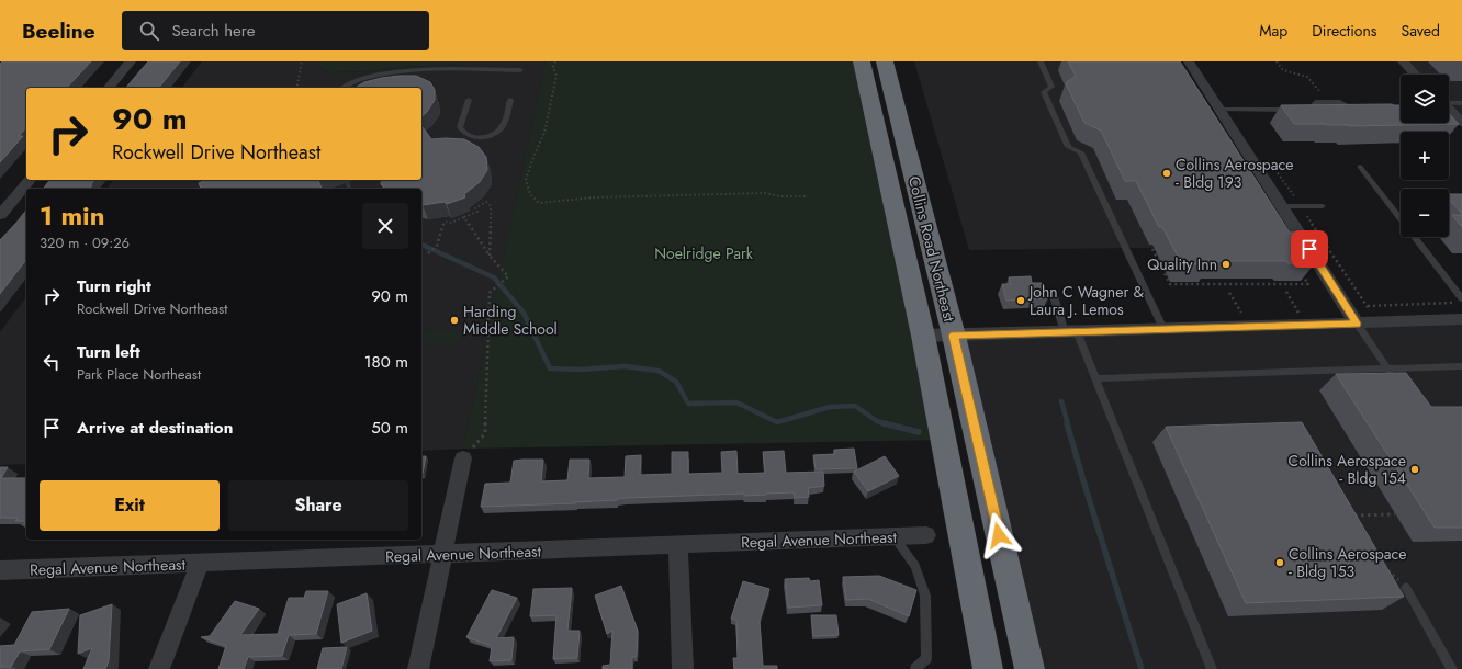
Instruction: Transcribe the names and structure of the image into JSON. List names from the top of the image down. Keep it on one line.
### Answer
{"streets":{"highway":["Collins Road Northeast"],"street":["Regal Avenue Northeast"]},"parks":["Noelridge Park"],"places":["Collins Aerospace - Bldg 193","Quality Inn","John C Wagner & Laura J. Lemos","Harding Middle School","Collins Aerospace - Bldg 154","Collins Aerospace - Bldg 153"],"page":{"header":"Beeline","search":"Search here","nav":["Map","Directions","Saved"],"map_buttons":["+","−"],"turn":["90 m","Rockwell Drive Northeast"],"heading":["1 min","320 m · 09:26"],"list":[{"name":"Turn right","note":"Rockwell Drive Northeast","value":"90 m"},{"name":"Turn left","note":"Park Place Northeast","value":"180 m"},{"name":"Arrive at destination","value":"50 m"}],"buttons":["Exit","Share"]}}
